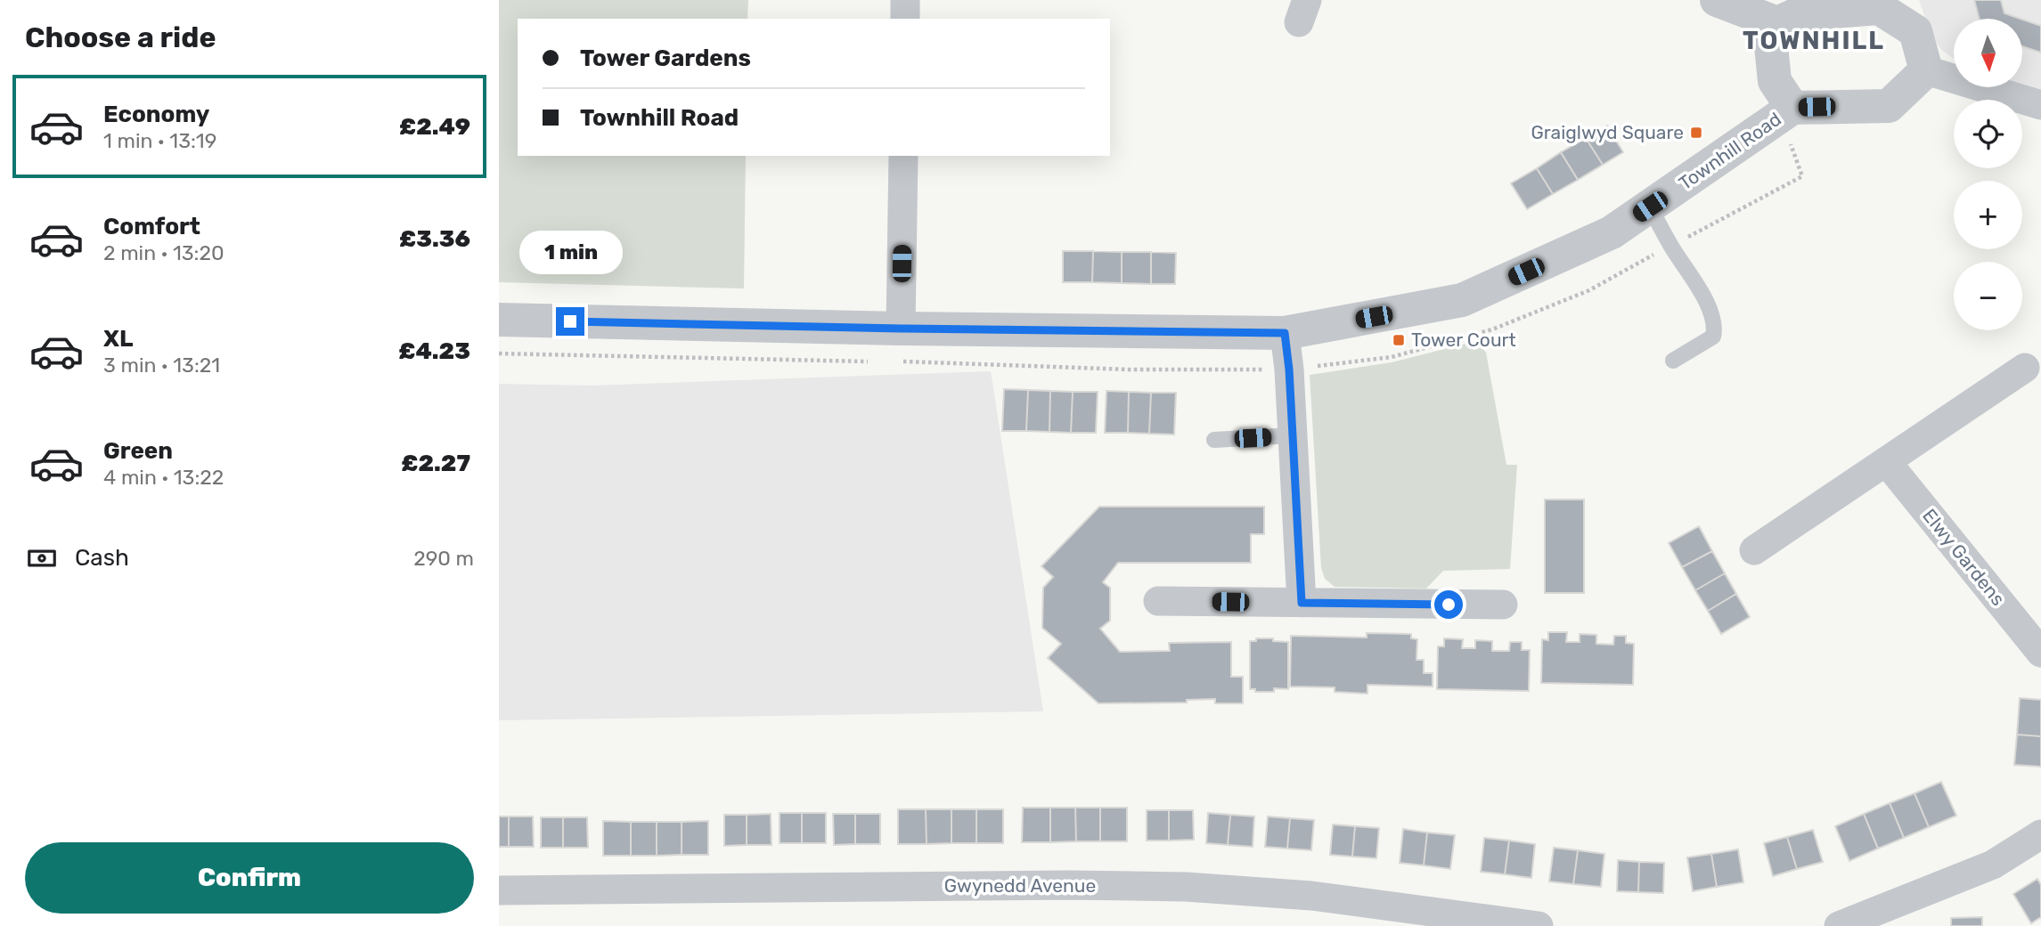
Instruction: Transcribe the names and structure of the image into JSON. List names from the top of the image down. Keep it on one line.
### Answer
{"streets":{"street":["Townhill Road","Elwy Gardens","Gwynedd Avenue"]},"districts":["TOWNHILL"],"places":{"transit":["Graiglwyd Square","Tower Court"]},"north":"bottom","page":{"heading":"Choose a ride","map_buttons":["+","−"],"banner":["Tower Gardens","Townhill Road"],"list":[{"name":"Economy","note":"1 min · 13:19","value":"£2.49"},{"name":"Comfort","note":"2 min · 13:20","value":"£3.36"},{"name":"XL","note":"3 min · 13:21","value":"£4.23"},{"name":"Green","note":"4 min · 13:22","value":"£2.27"}],"bubble":"1 min","pay":["Cash","290 m"],"buttons":"Confirm"}}
